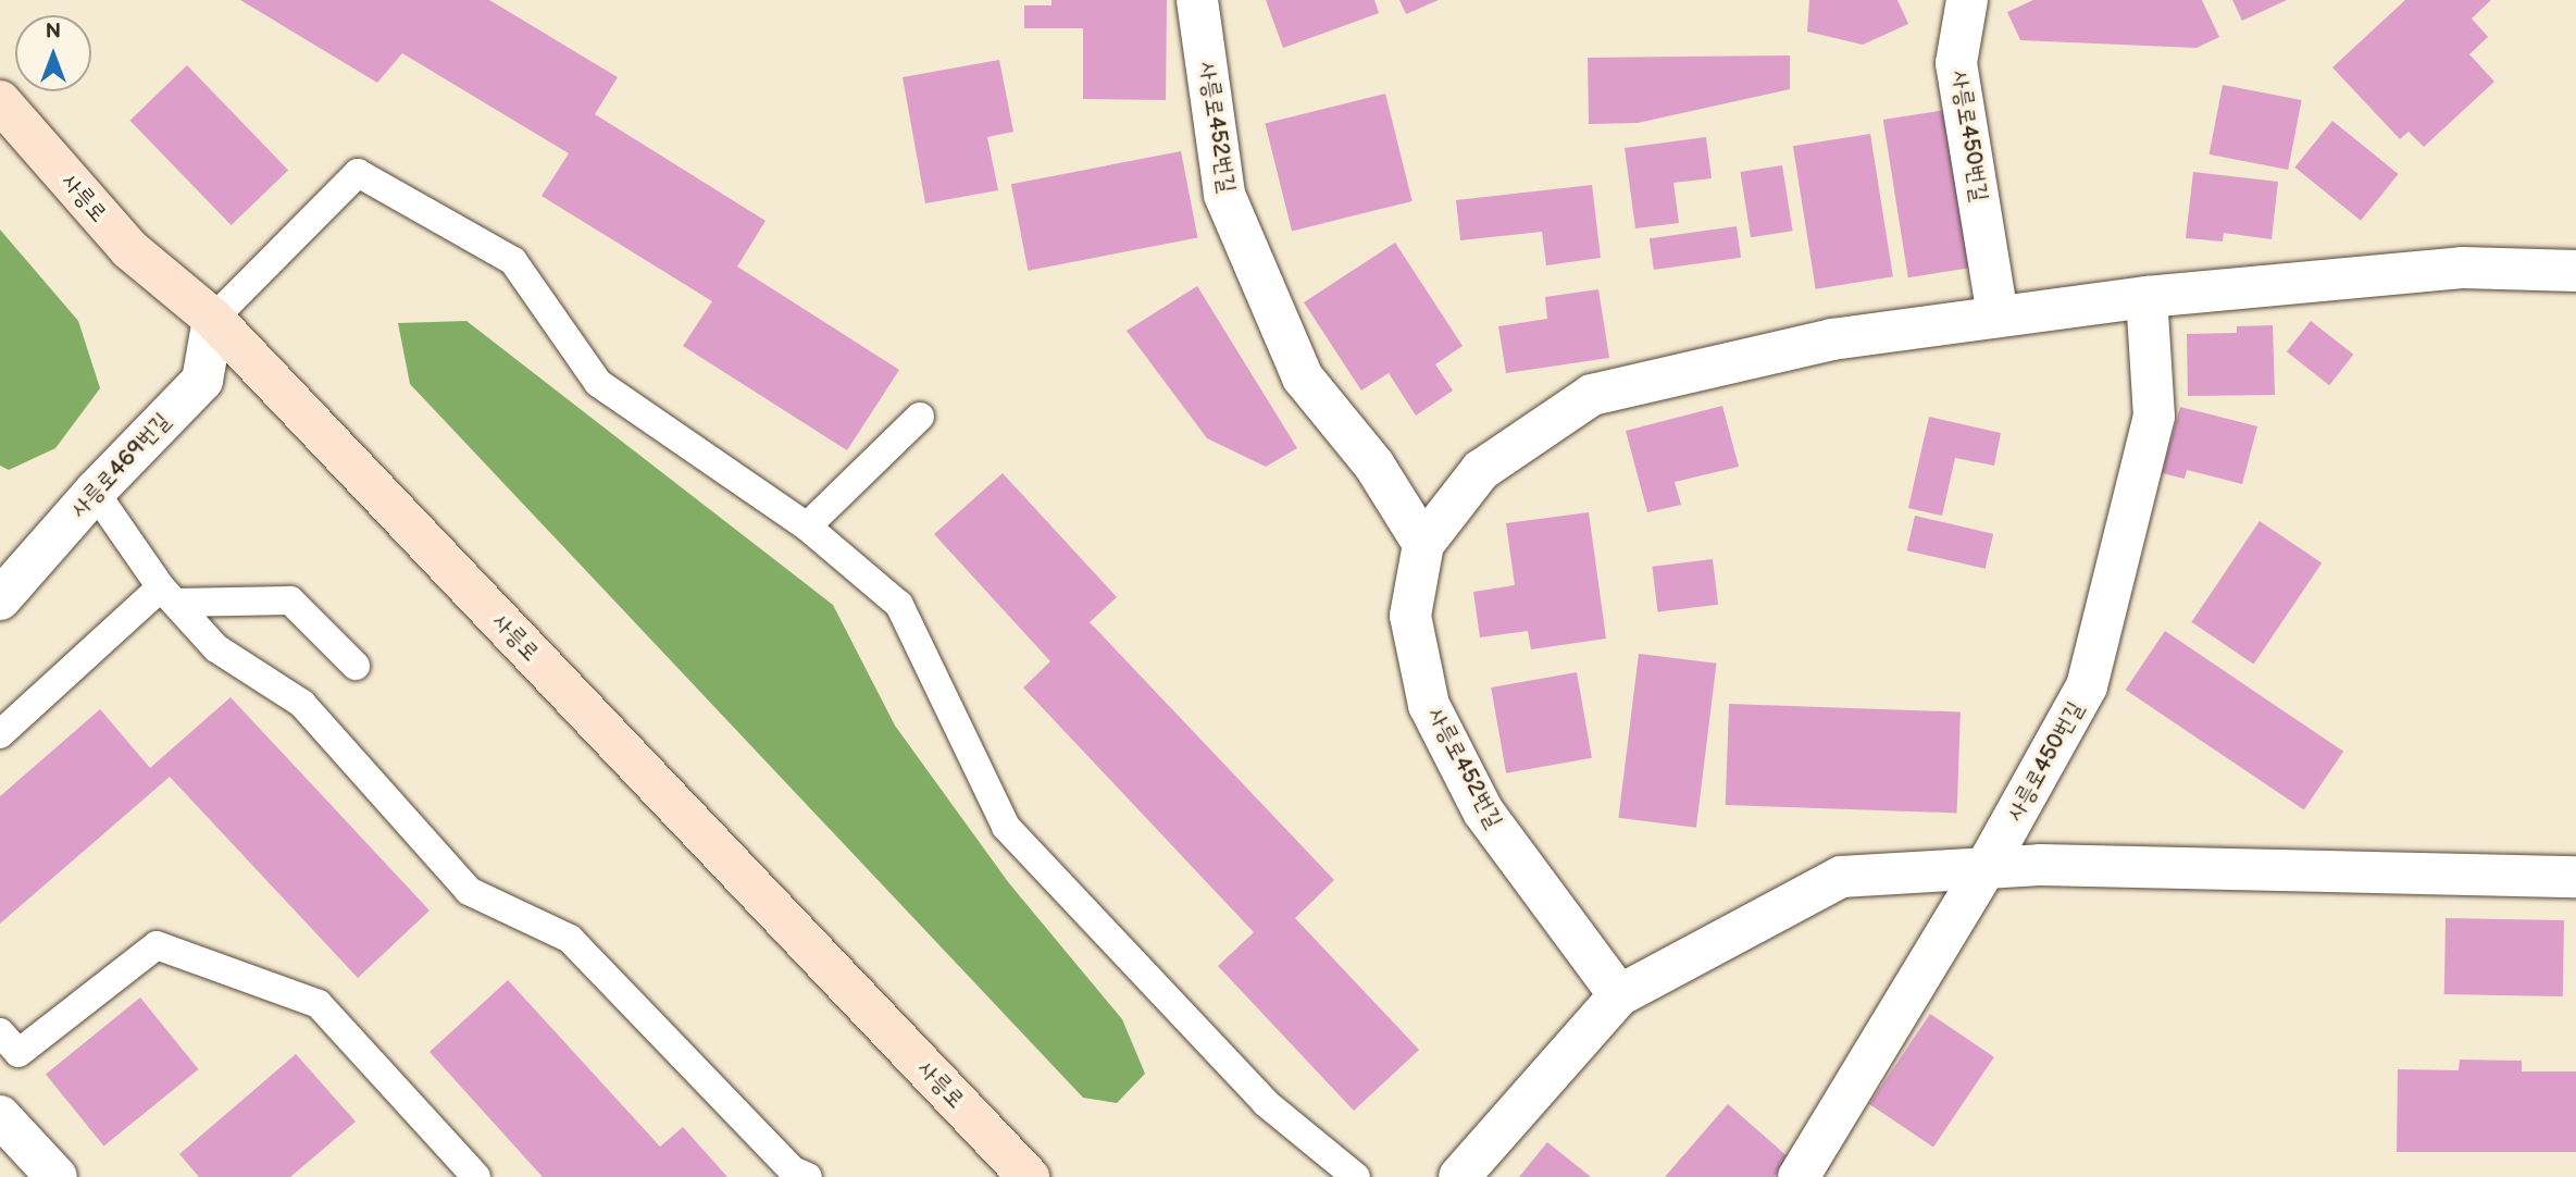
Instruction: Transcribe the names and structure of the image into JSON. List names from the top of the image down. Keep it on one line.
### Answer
{"streets":{"street":["사릉로452번길","사릉로450번길","사릉로","사릉로469번길"]},"crossings":[["사릉로","사릉로469번길"]],"north":"top"}
